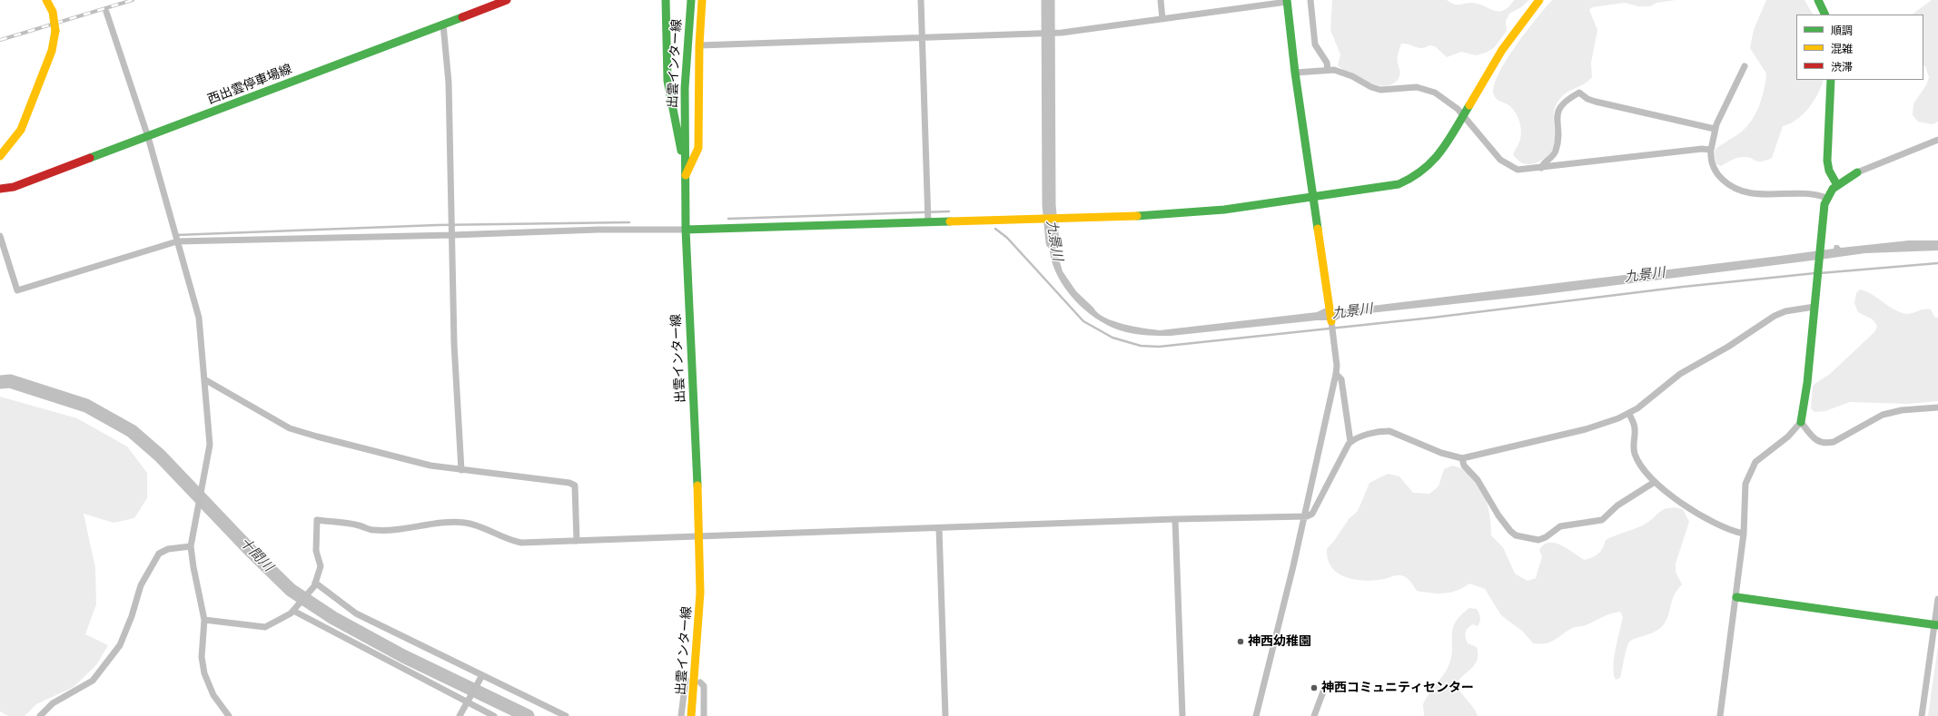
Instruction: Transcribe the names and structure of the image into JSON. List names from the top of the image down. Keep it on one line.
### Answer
{"streets":{"street":["出雲インター線","西出雲停車場線"]},"water":["九景川","十間川"],"places":["神西幼稚園","神西コミュニティセンター"],"legend":["順調","混雑","渋滞"]}
